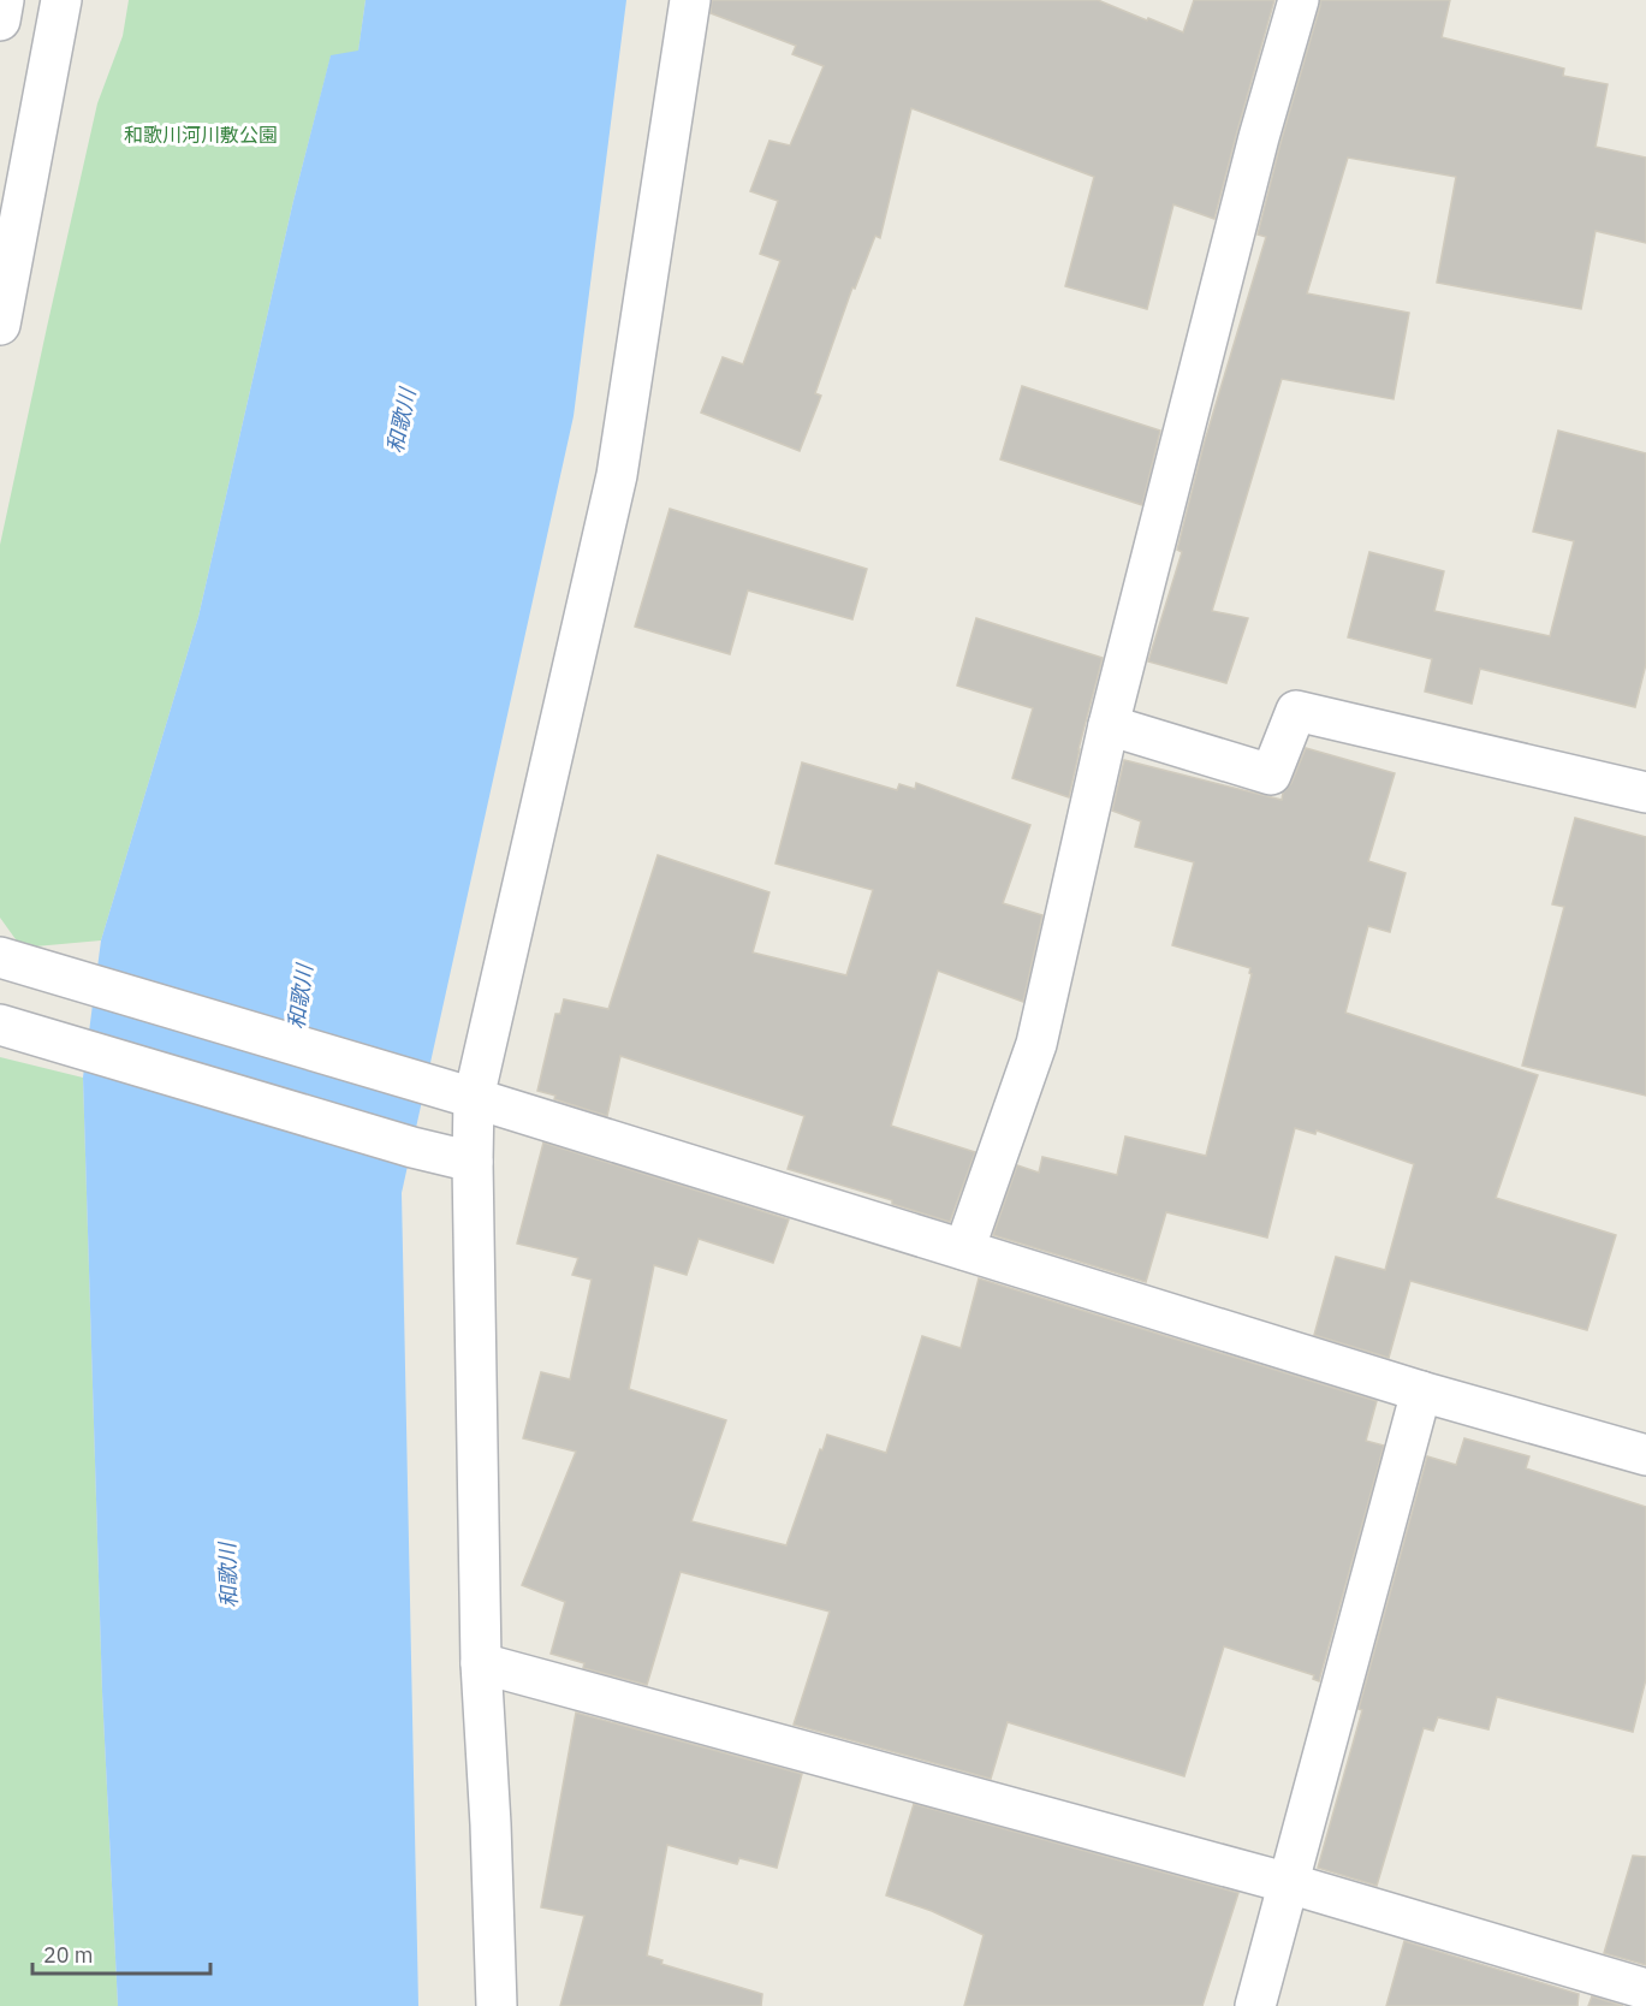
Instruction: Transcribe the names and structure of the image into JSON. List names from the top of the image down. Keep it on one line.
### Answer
{"water":["和歌川"],"parks":["和歌川河川敷公園"],"scale_bar":"20 m"}
